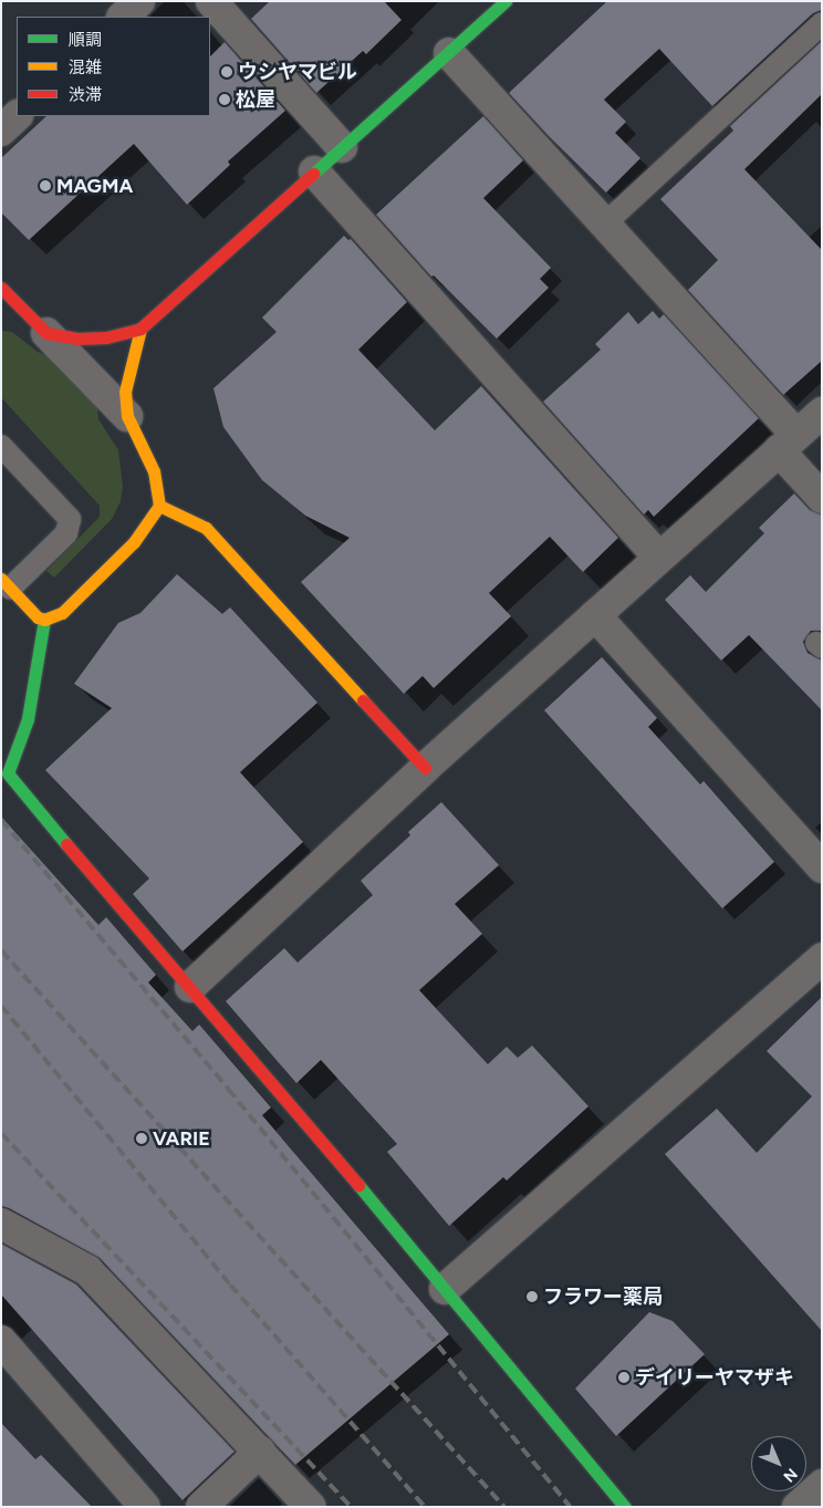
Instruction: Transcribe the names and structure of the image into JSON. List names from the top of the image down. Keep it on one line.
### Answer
{"places":["ウシヤマビル","松屋","MAGMA","VARIE","フラワー薬局","デイリーヤマザキ"],"legend":["順調","混雑","渋滞"],"north":"bottom right"}
